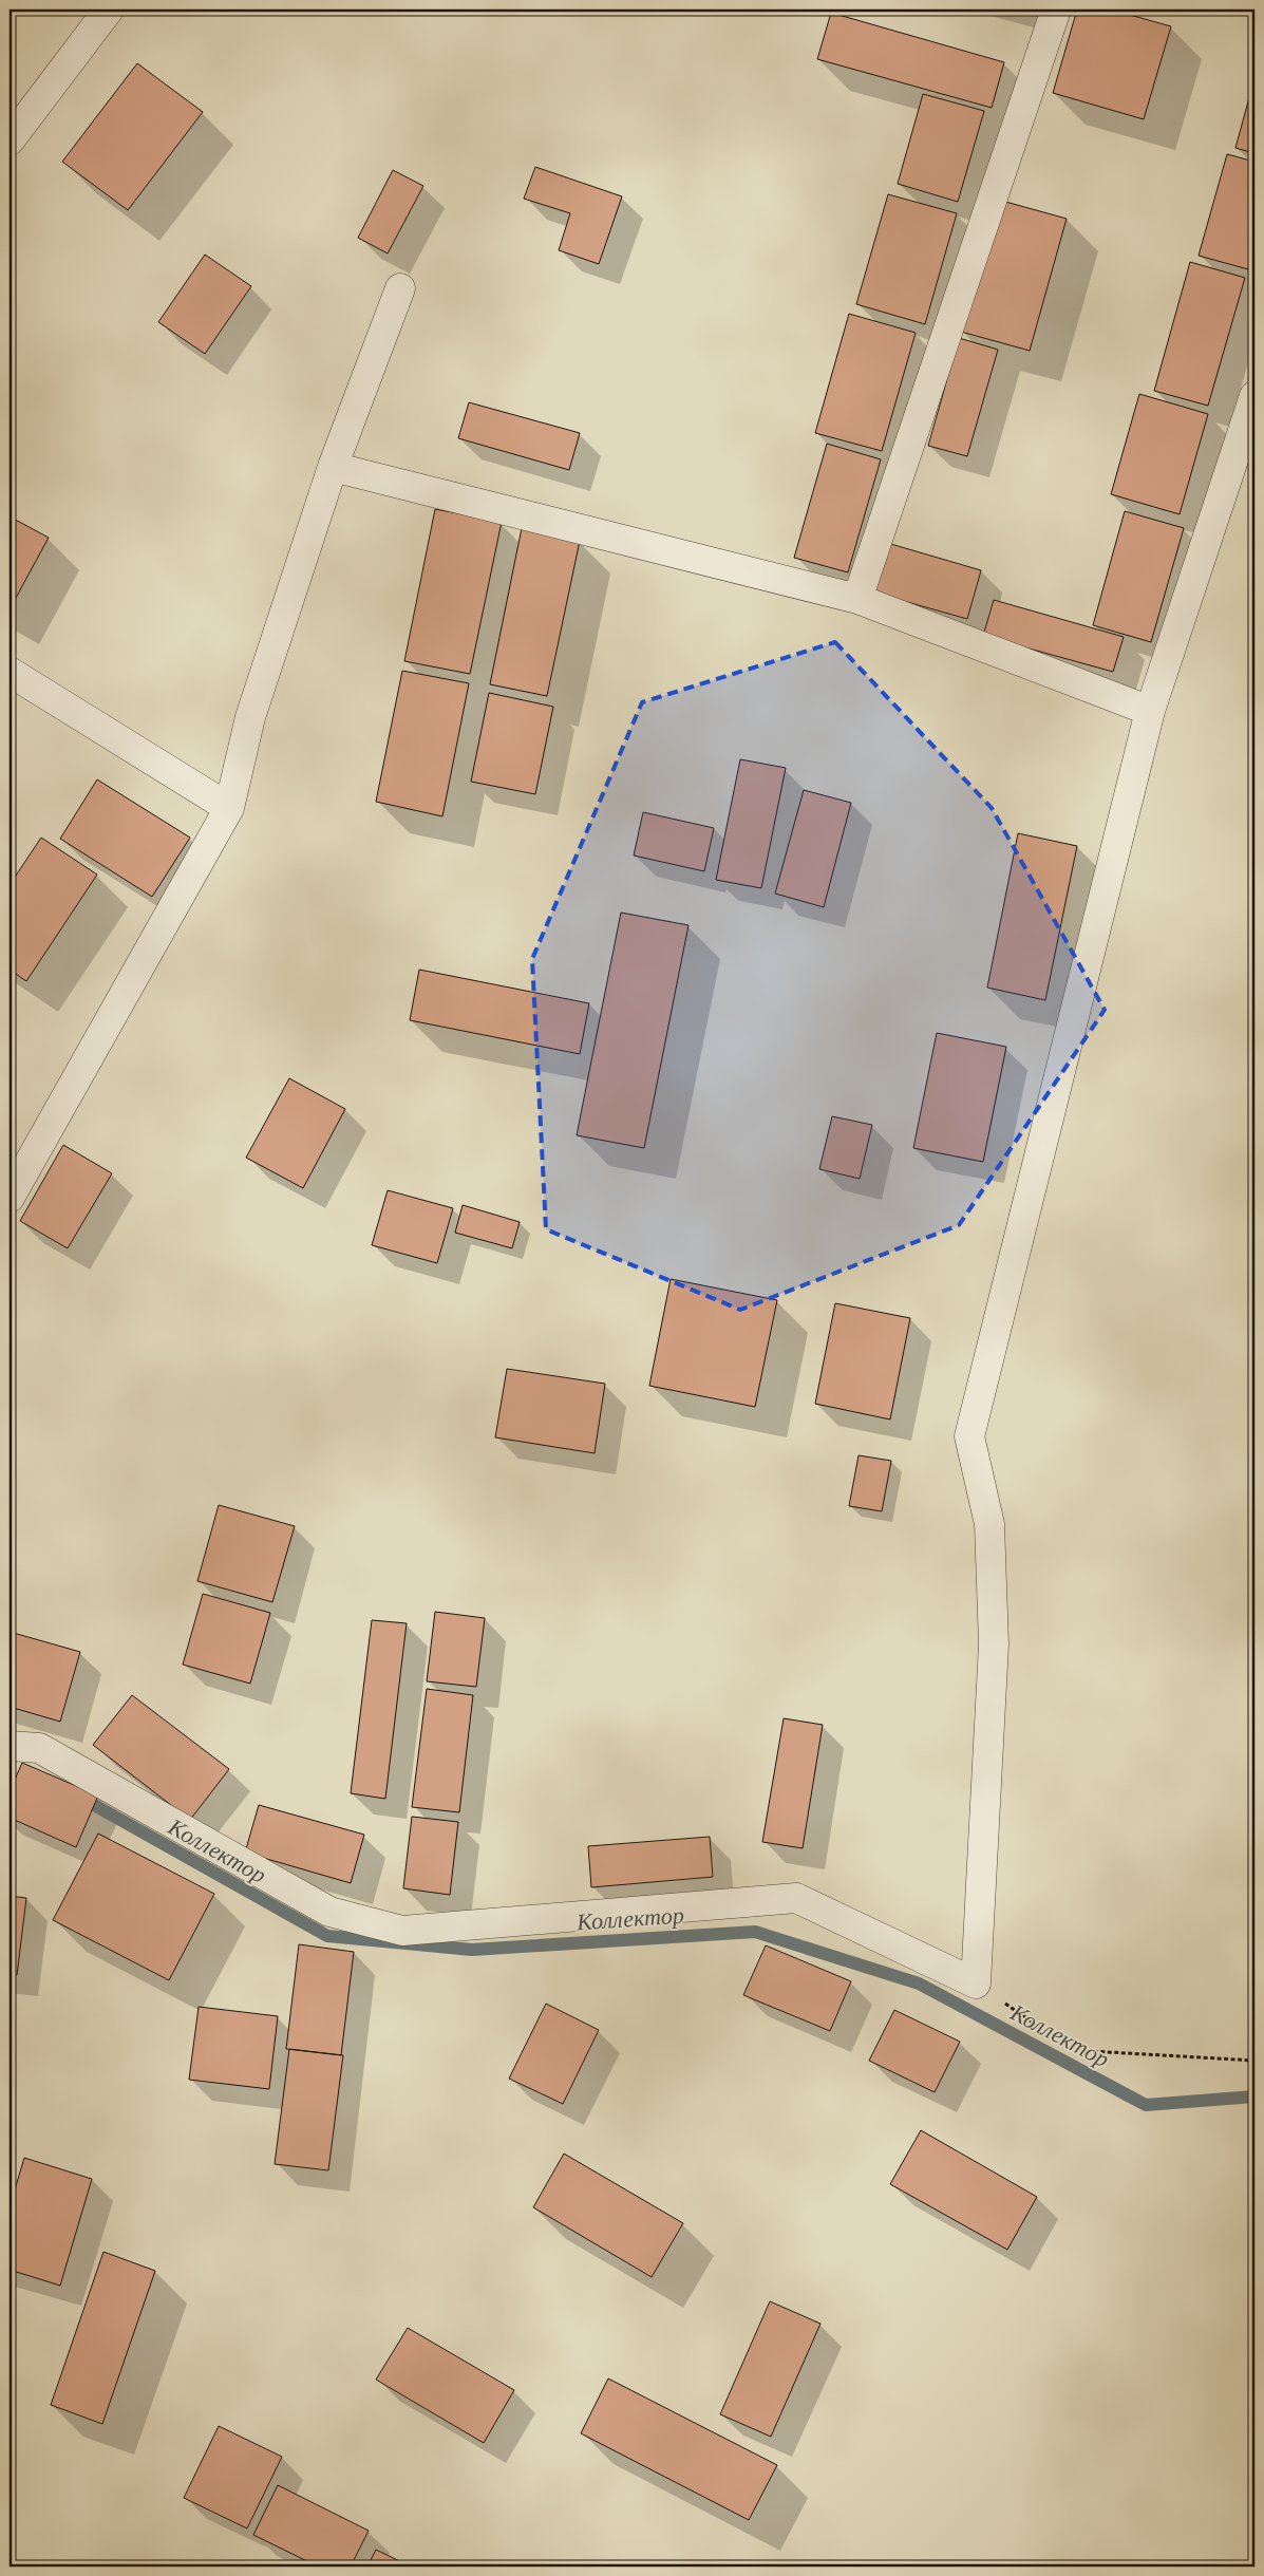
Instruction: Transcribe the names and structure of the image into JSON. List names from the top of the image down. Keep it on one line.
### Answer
{"water":["Коллектор"]}
